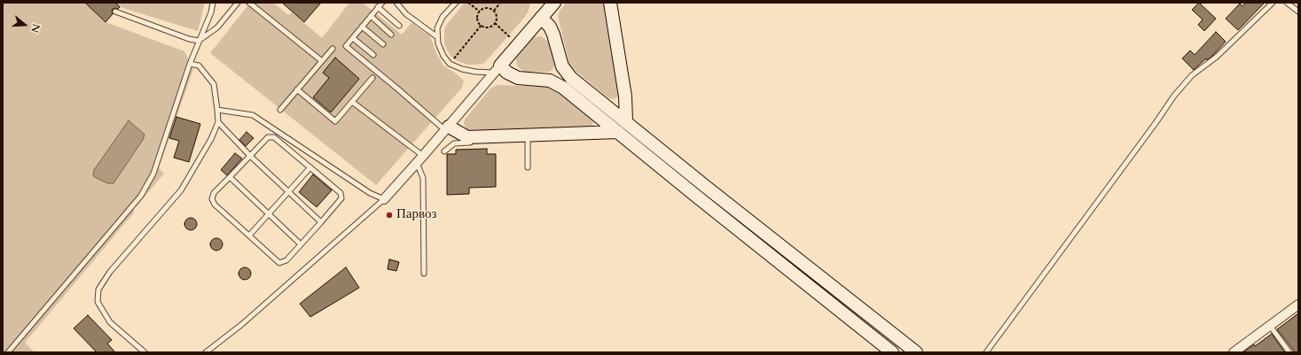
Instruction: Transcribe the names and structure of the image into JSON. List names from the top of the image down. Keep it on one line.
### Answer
{"places":["Парвоз"],"north":"right"}
